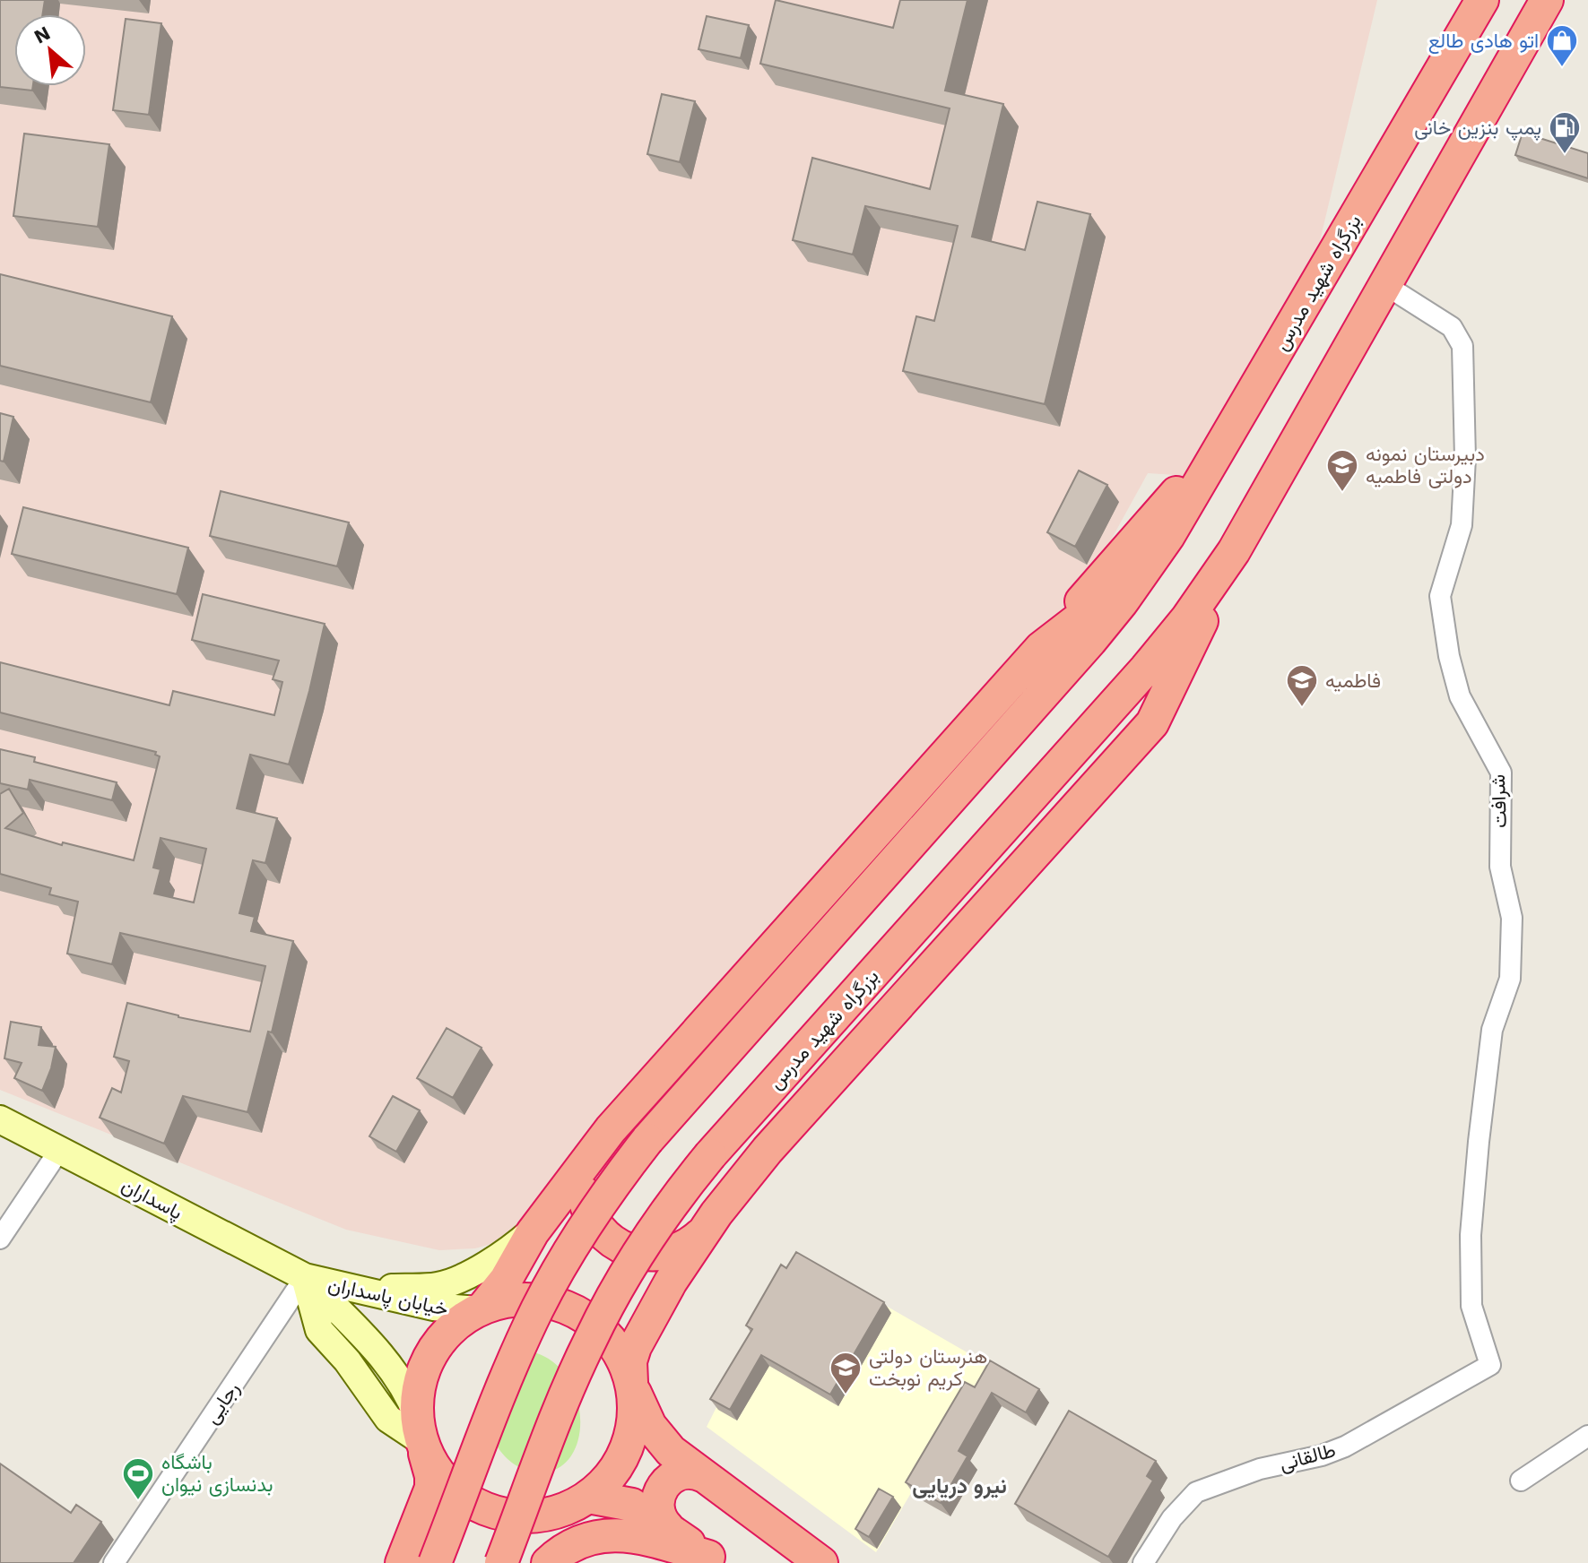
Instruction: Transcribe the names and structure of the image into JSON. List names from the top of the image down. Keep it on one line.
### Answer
{"streets":{"highway":["بزرگراه شهید مدرس"],"main road":["پاسداران","خیابان پاسداران"],"street":["شرافت","رجایی","طالقانی"]},"crossings":[["بزرگراه شهید مدرس","شرافت"],["بزرگراه شهید مدرس","خیابان پاسداران"],["شرافت","طالقانی"],["پاسداران","خیابان پاسداران"],["پاسداران","رجایی"],["خیابان پاسداران","رجایی"]],"districts":["نیرو دریایی"],"places":{"shop":["اتو هادی طالع"],"fuel station":["پمپ بنزین خانی"],"school or university":["دبیرستان نمونه دولتی فاطمیه","فاطمیه","هنرستان دولتی کریم نوبخت"],"sports":["باشگاه بدنسازی نیوان"]},"north":"top left"}
